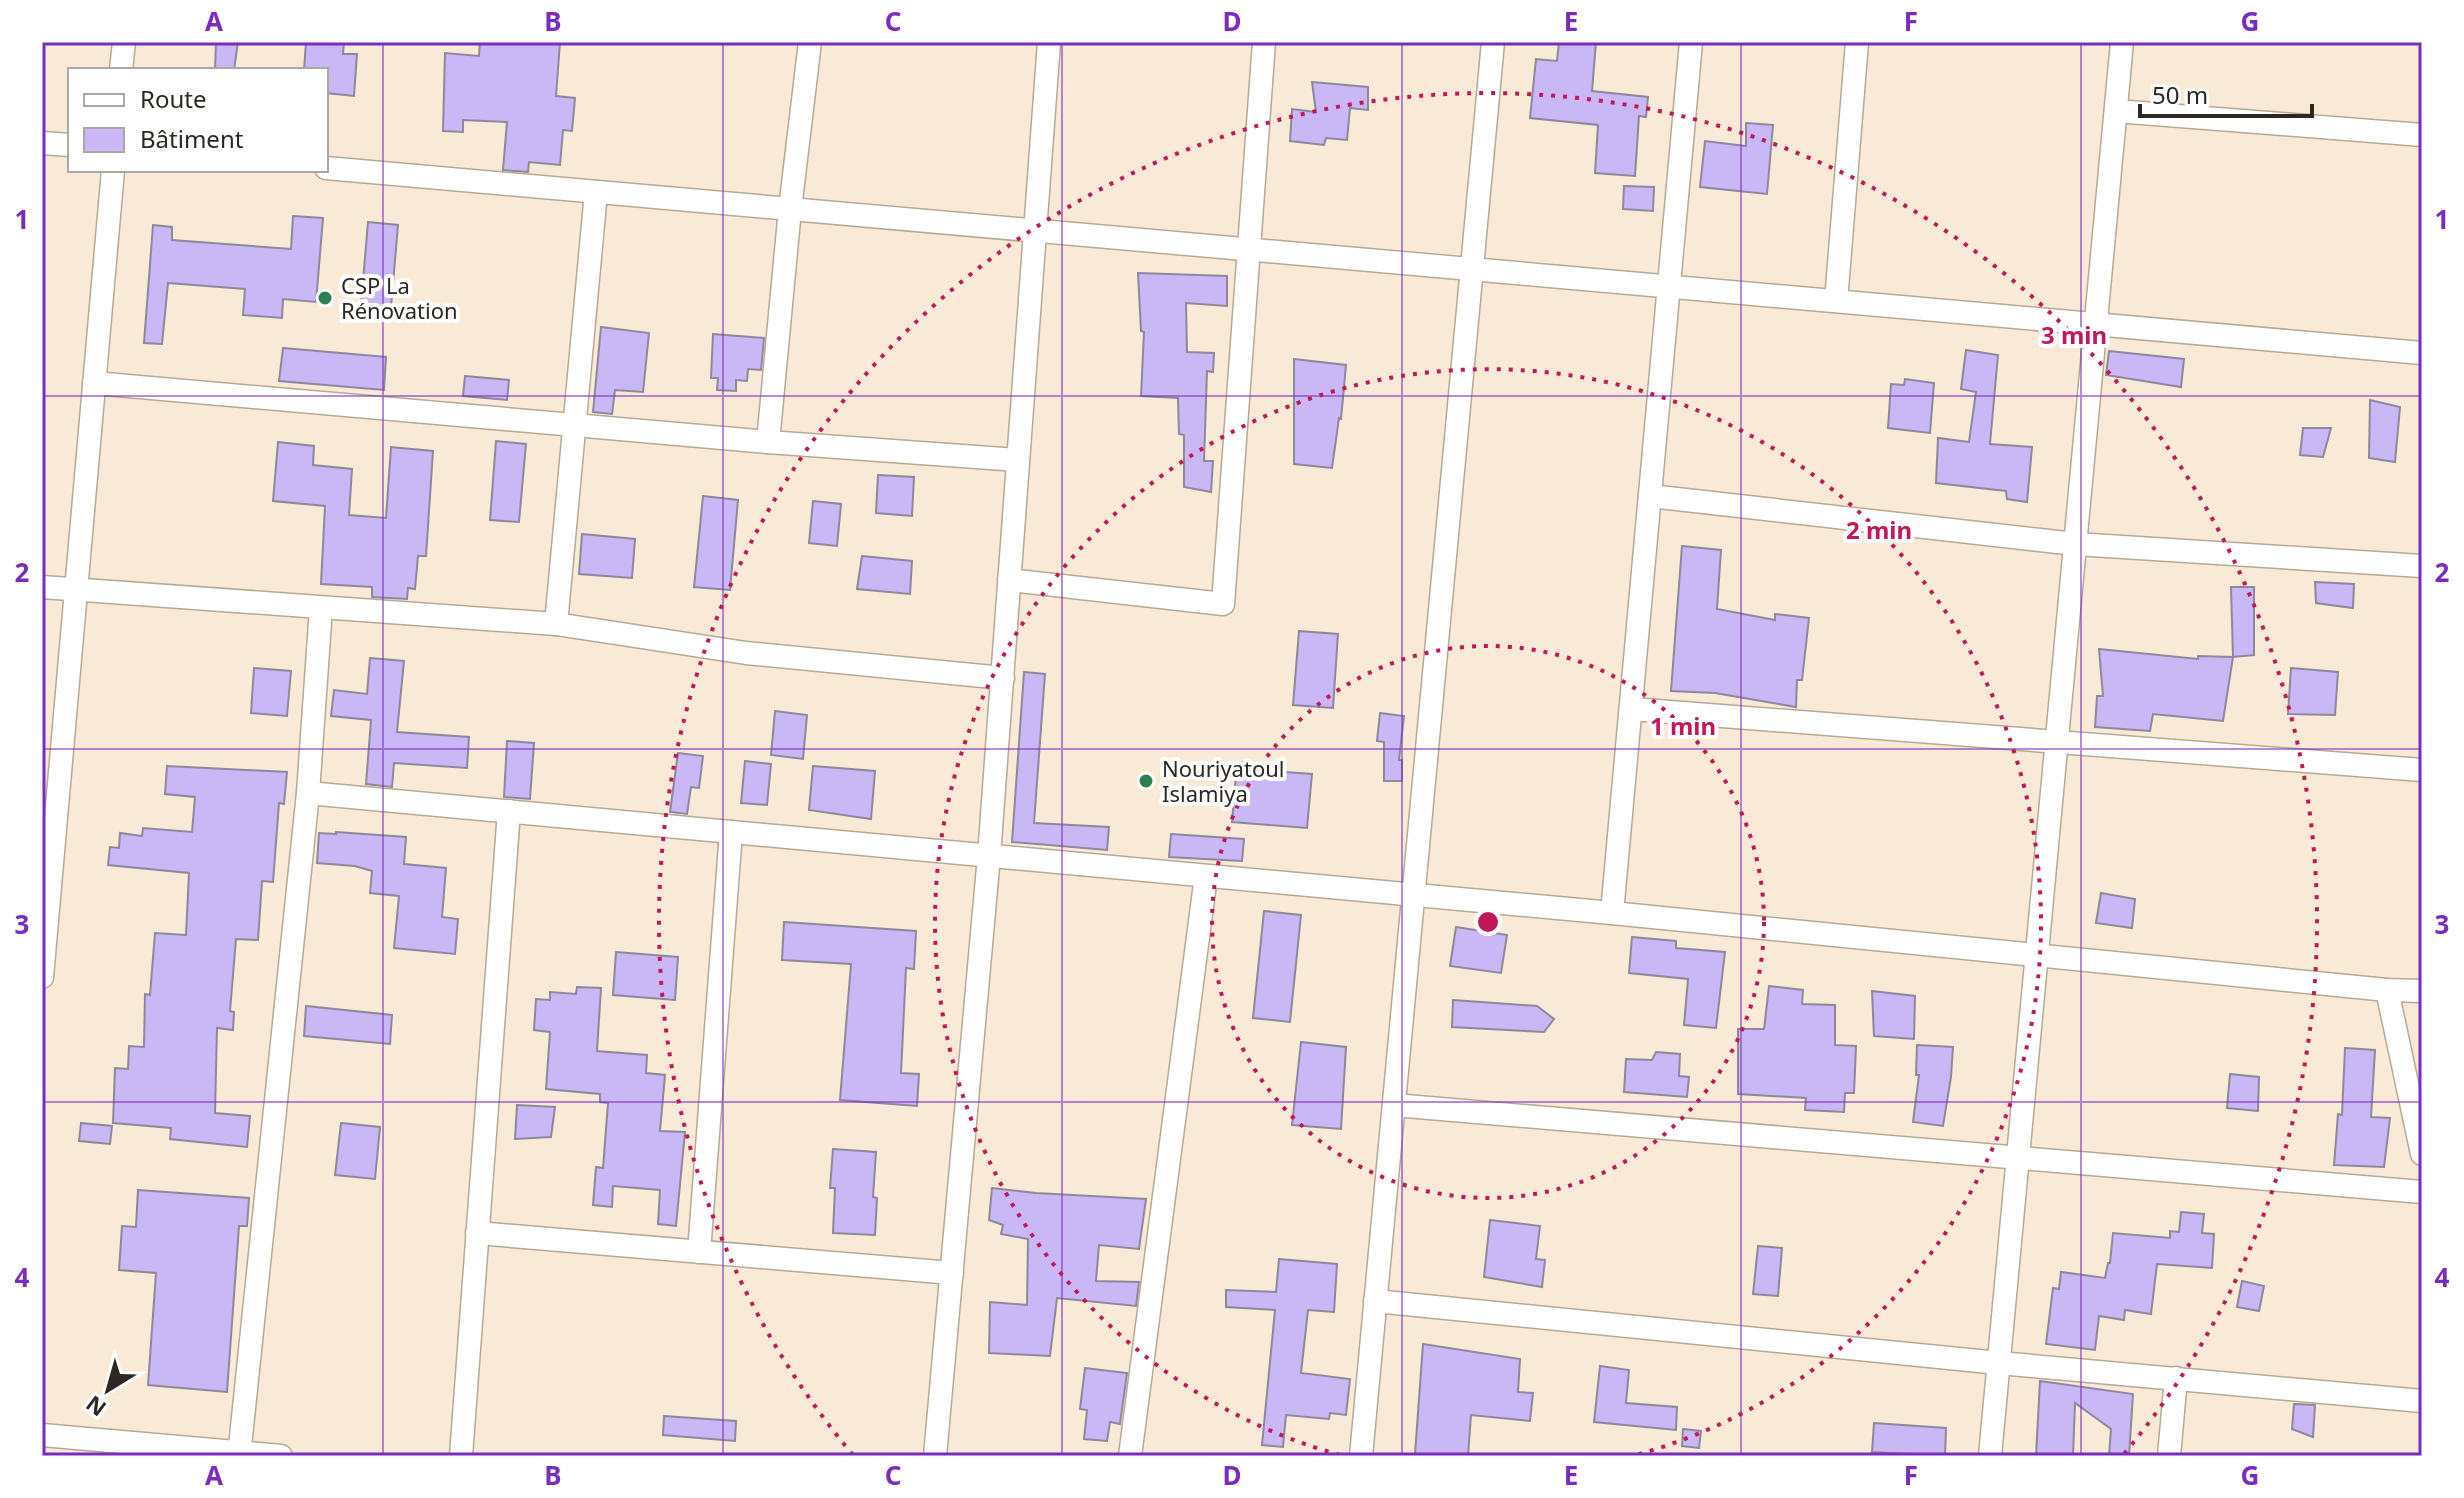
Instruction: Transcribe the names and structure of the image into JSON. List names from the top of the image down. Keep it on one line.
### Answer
{"places":["CSP La Rénovation","Nouriyatoul Islamiya"],"legend":["Route","Bâtiment"],"scale_bar":"50 m","north":"bottom left","grid":{"columns":["A","B","C","D","E","F","G"],"rows":["1","2","3","4"]},"rings":["3 min","2 min","1 min"]}
